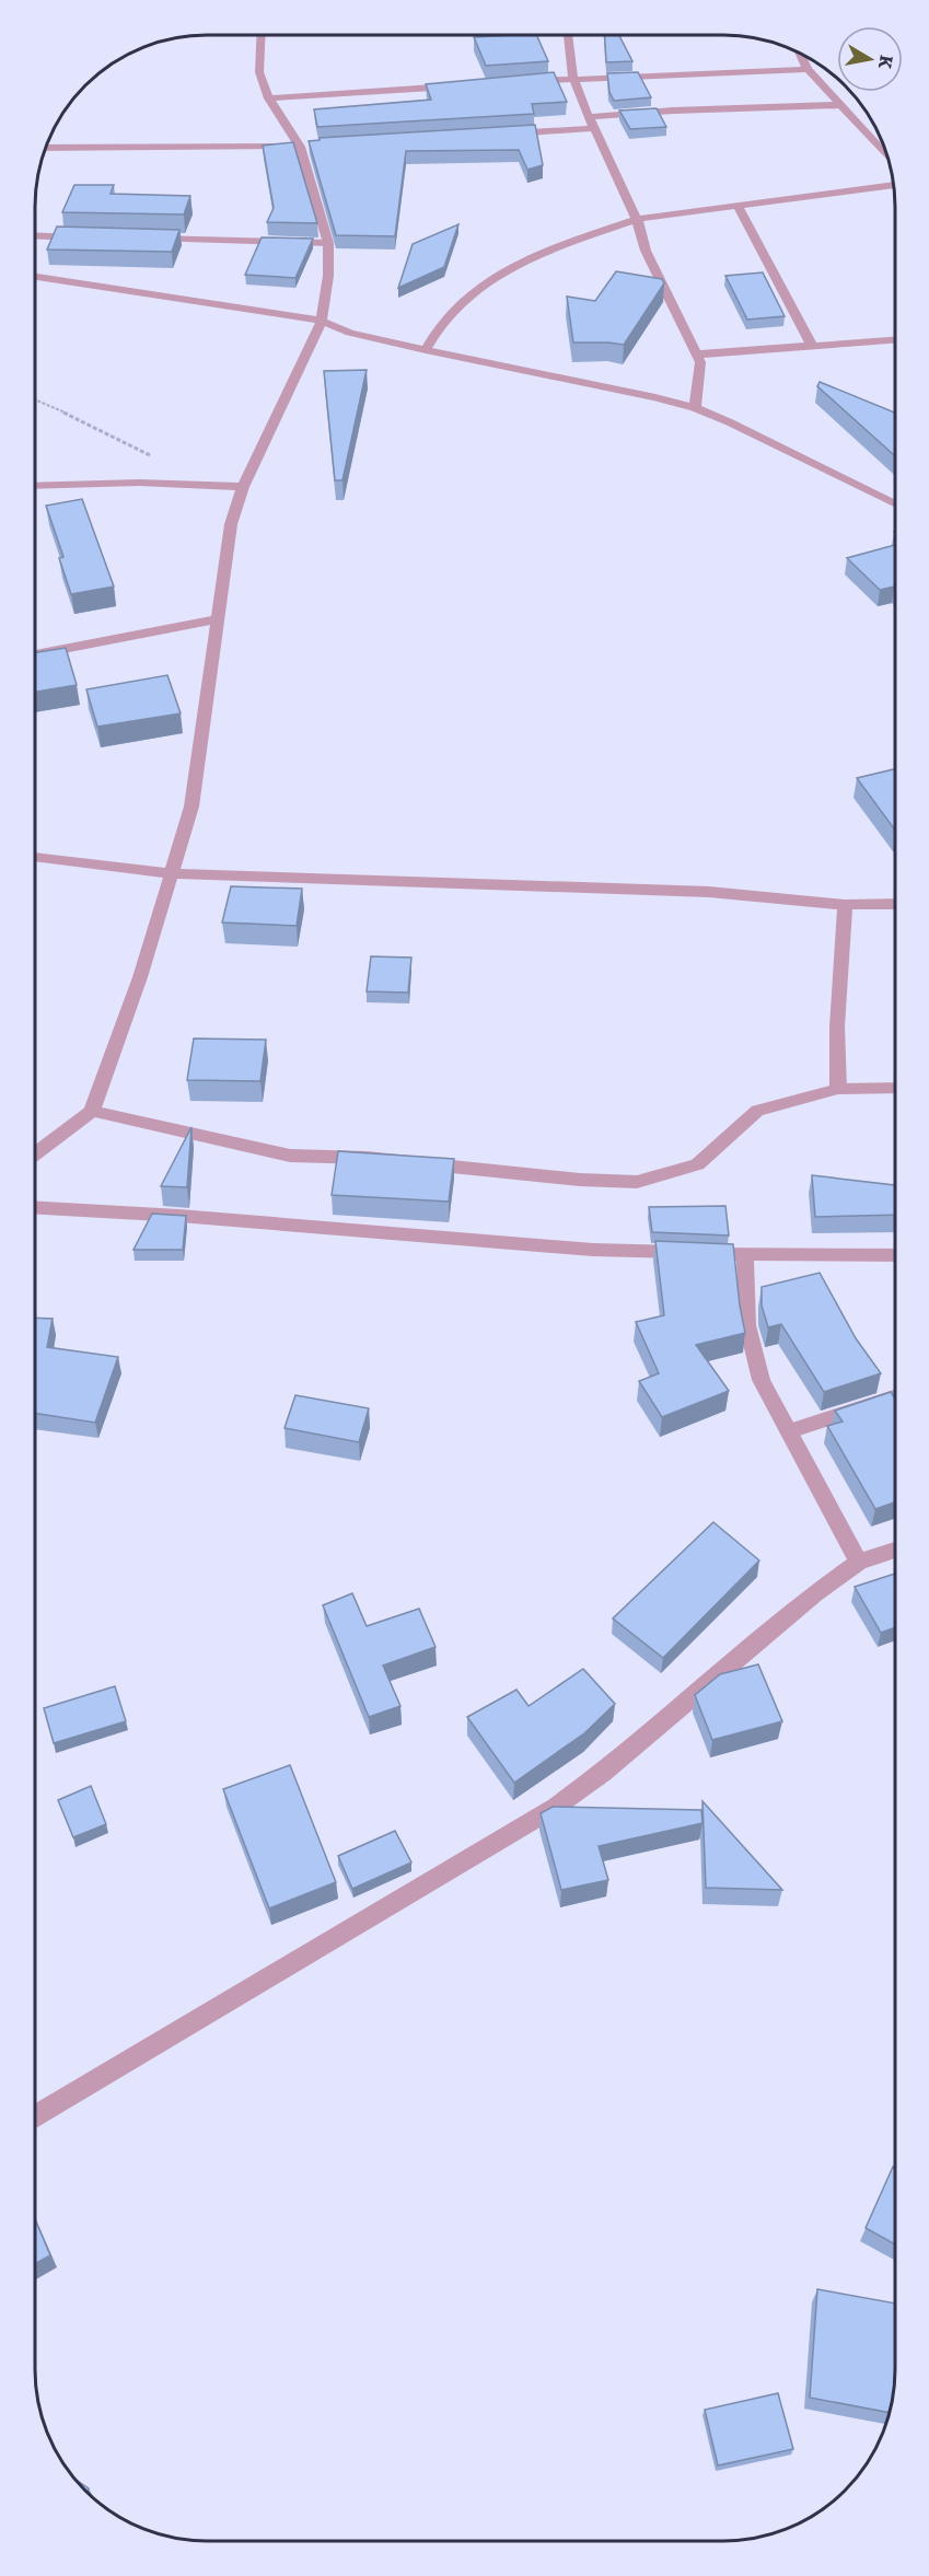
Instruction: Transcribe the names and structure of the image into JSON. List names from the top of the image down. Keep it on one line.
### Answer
{"north":"right"}
